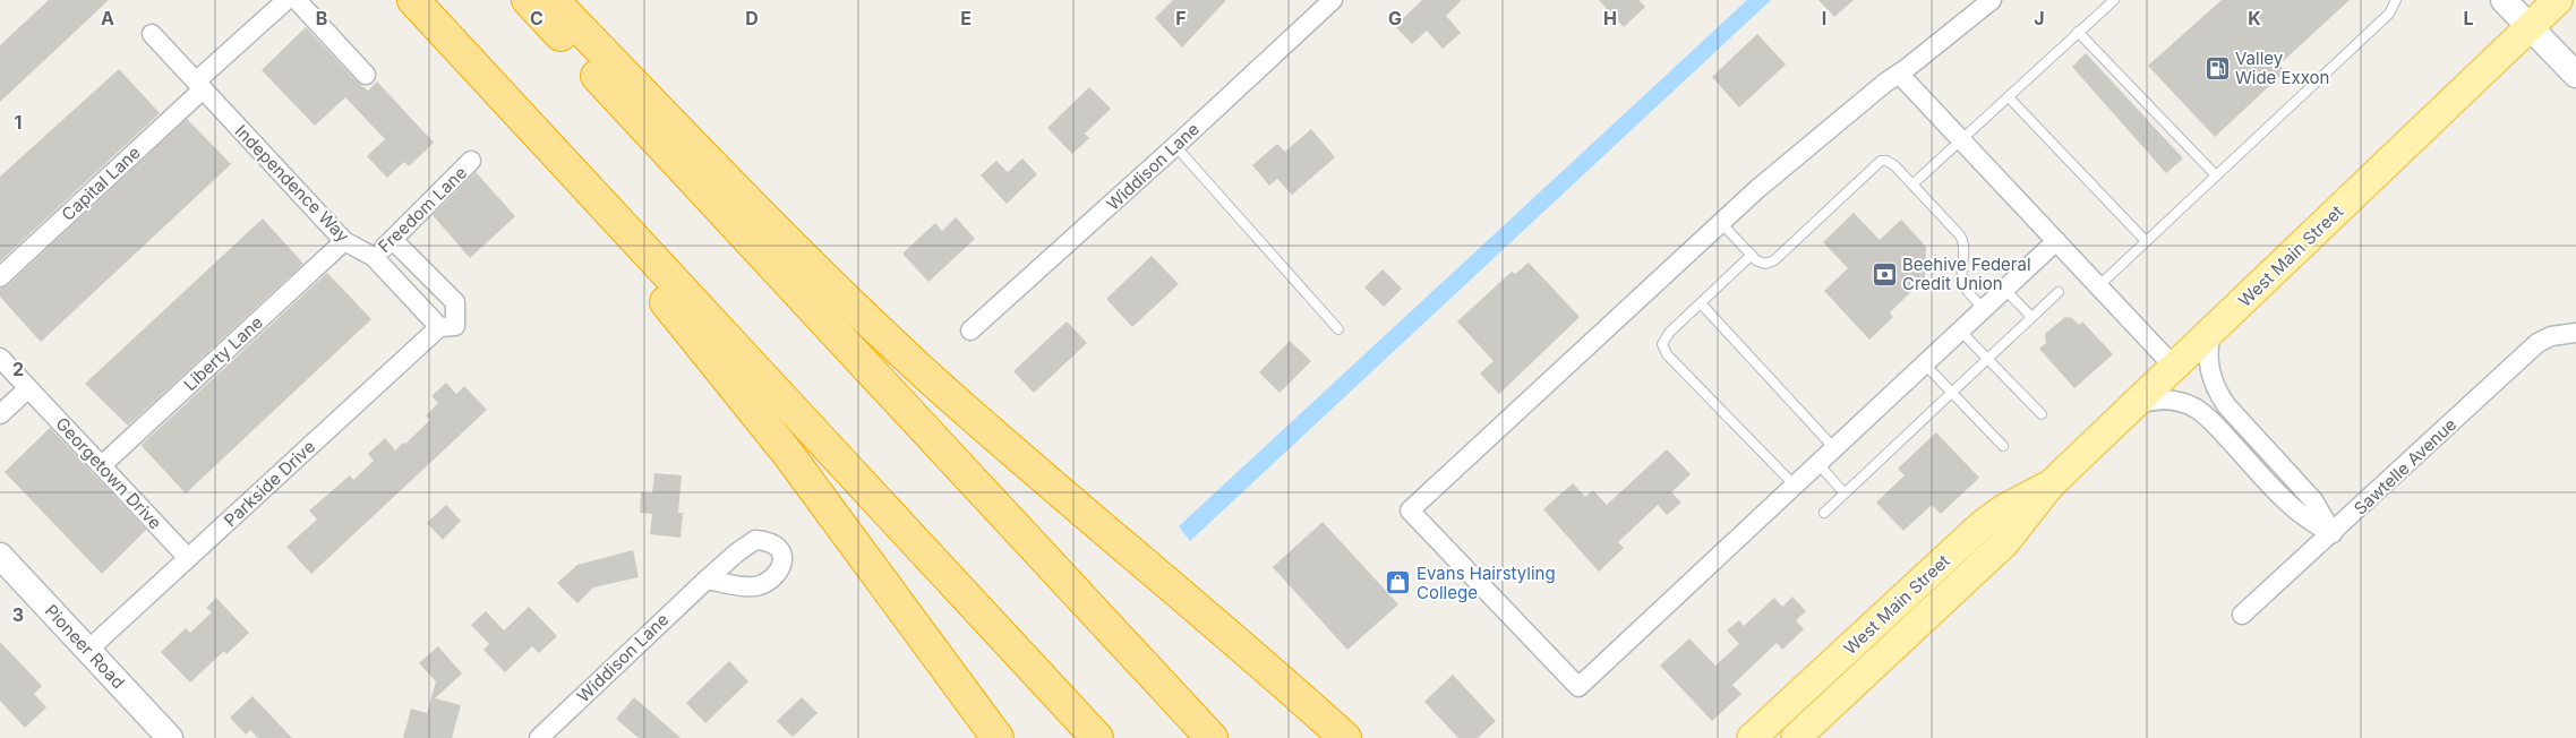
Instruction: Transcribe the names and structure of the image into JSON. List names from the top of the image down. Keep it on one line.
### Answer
{"streets":{"main road":["West Main Street"],"street":["Widdison Lane","Capital Lane","Independence Way","Freedom Lane","Liberty Lane","Sawtelle Avenue","Georgetown Drive","Parkside Drive","Pioneer Road"]},"crossings":[["Capital Lane","Independence Way"],["Independence Way","Freedom Lane"],["Independence Way","Liberty Lane"],["Independence Way","Parkside Drive"],["Liberty Lane","Georgetown Drive"],["Georgetown Drive","Parkside Drive"],["Parkside Drive","Pioneer Road"]],"places":{"fuel station":["Valley Wide Exxon"],"bank":["Beehive Federal Credit Union"],"shop":["Evans Hairstyling College"]},"grid":{"columns":["A","B","C","D","E","F","G","H","I","J","K","L"],"rows":["1","2","3"]}}
